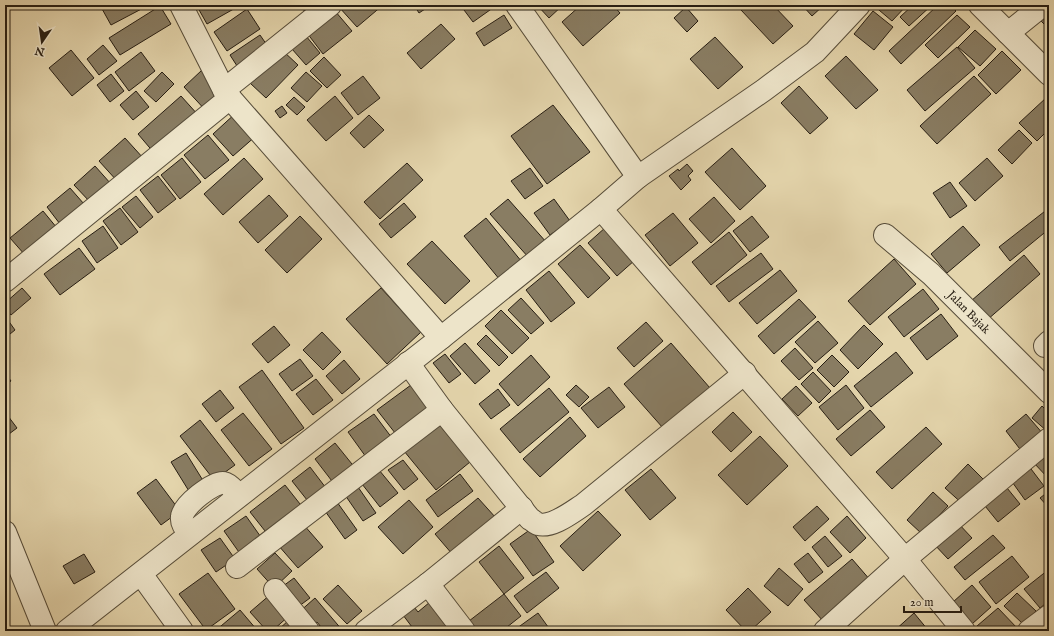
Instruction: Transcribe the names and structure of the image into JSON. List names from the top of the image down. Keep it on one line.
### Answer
{"streets":{"street":["Jalan Bajak"]},"scale_bar":"20 m","north":"bottom"}
